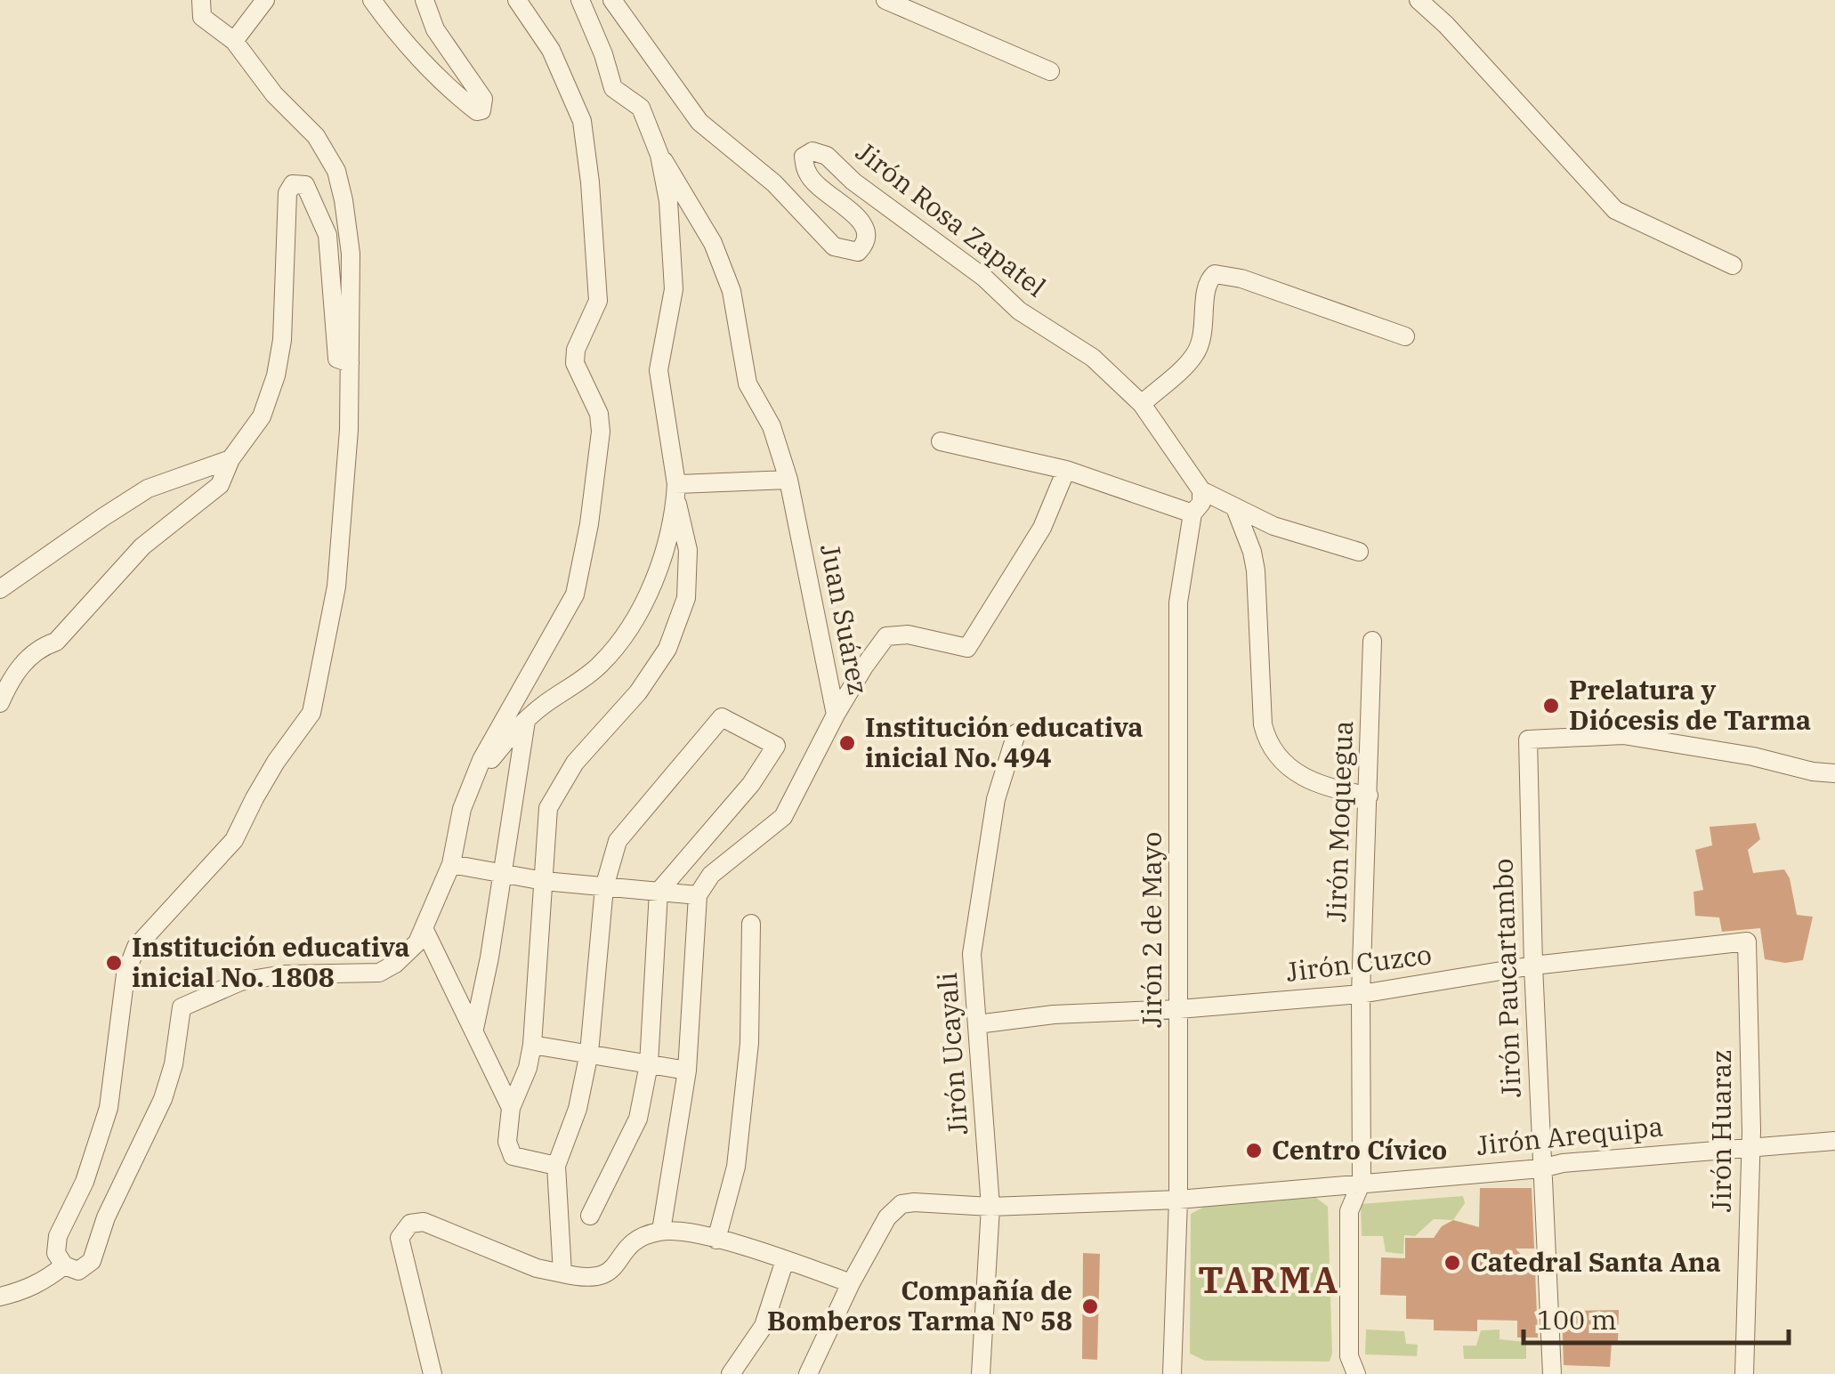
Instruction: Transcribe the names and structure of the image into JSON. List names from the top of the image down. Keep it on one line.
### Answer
{"streets":{"street":["Jirón Rosa Zapatel","Juan Suárez","Jirón Moquegua","Jirón 2 de Mayo","Jirón Cuzco","Jirón Paucartambo","Jirón Ucayali","Jirón Huaraz","Jirón Arequipa"]},"crossings":[["Jirón Rosa Zapatel","Jirón 2 de Mayo"],["Jirón Moquegua","Jirón Cuzco"],["Jirón Moquegua","Jirón Arequipa"],["Jirón 2 de Mayo","Jirón Cuzco"],["Jirón 2 de Mayo","Jirón Arequipa"],["Jirón Cuzco","Jirón Paucartambo"],["Jirón Cuzco","Jirón Ucayali"],["Jirón Cuzco","Jirón Huaraz"],["Jirón Paucartambo","Jirón Arequipa"],["Jirón Ucayali","Jirón Arequipa"],["Jirón Huaraz","Jirón Arequipa"]],"districts":["TARMA"],"places":["Prelatura y Diócesis de Tarma","Institución educativa inicial No. 494","Institución educativa inicial No. 1808","Centro Cívico","Catedral Santa Ana","Compañía de Bomberos Tarma Nº 58"],"scale_bar":"100 m"}
